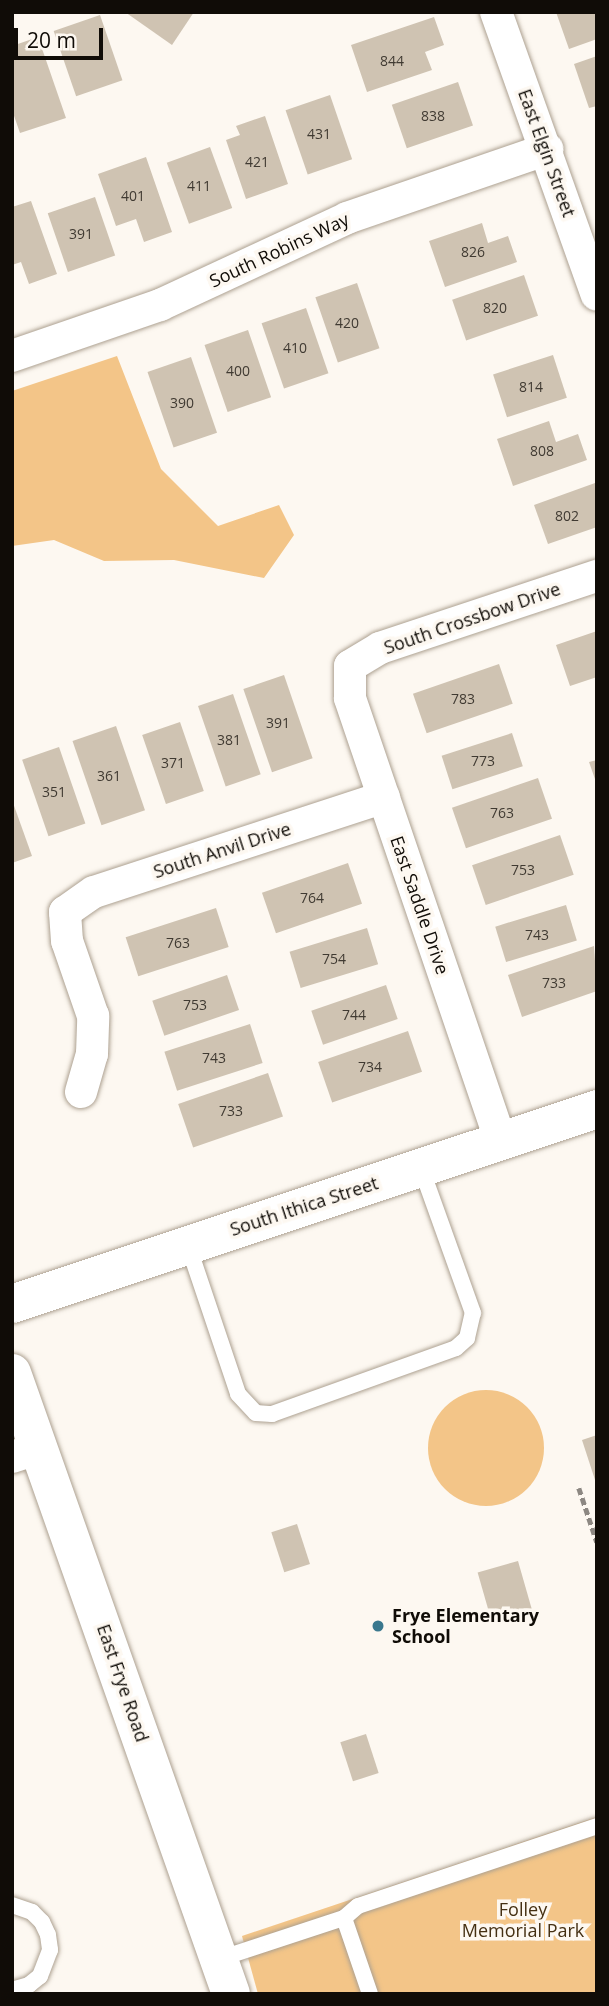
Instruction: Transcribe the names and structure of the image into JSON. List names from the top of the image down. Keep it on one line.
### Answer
{"streets":{"street":["East Elgin Street","South Robins Way","South Crossbow Drive","South Anvil Drive","East Saddle Drive","South Ithica Street","East Frye Road"]},"crossings":[["East Elgin Street","South Robins Way"],["South Crossbow Drive","East Saddle Drive"],["South Anvil Drive","East Saddle Drive"],["East Saddle Drive","South Ithica Street"]],"parks":["Folley Memorial Park"],"places":["Frye Elementary School"],"house_numbers":["844","838","431","421","411","401","391","826","820","420","410","400","814","390","808","802","783","391","381","773","371","361","351","763","753","764","743","763","754","733","753","744","743","734","733"],"scale_bar":"20 m"}
